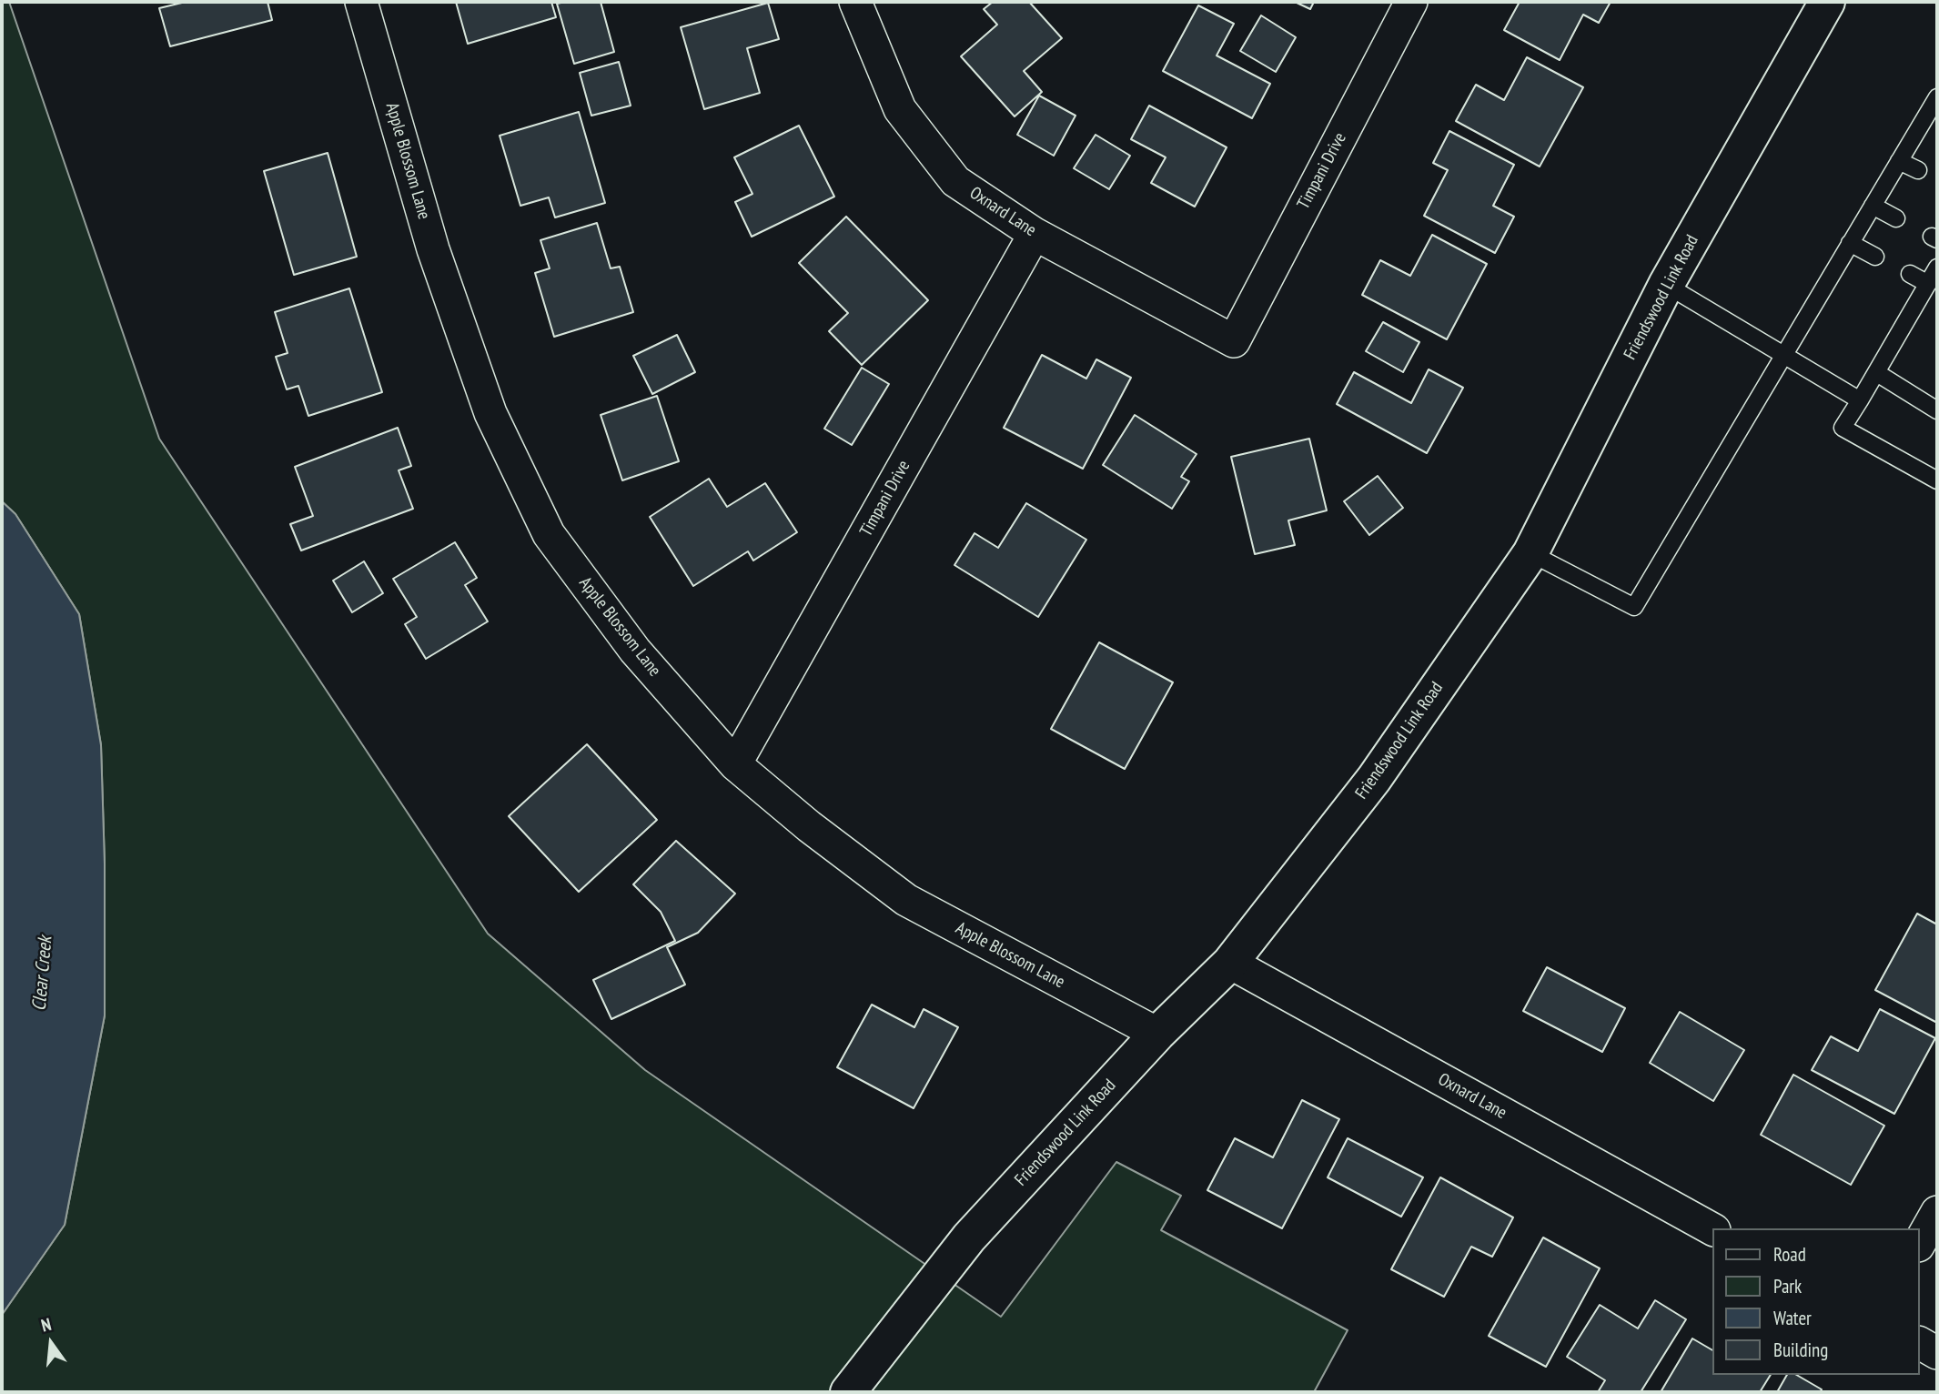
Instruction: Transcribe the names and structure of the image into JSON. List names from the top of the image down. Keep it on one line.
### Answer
{"streets":{"main road":["Friendswood Link Road"],"street":["Apple Blossom Lane","Timpani Drive","Oxnard Lane"]},"crossings":[["Apple Blossom Lane","Timpani Drive"],["Apple Blossom Lane","Friendswood Link Road"],["Timpani Drive","Oxnard Lane"],["Oxnard Lane","Friendswood Link Road"]],"water":["Clear Creek"],"legend":["Road","Park","Water","Building"],"north":"top"}
